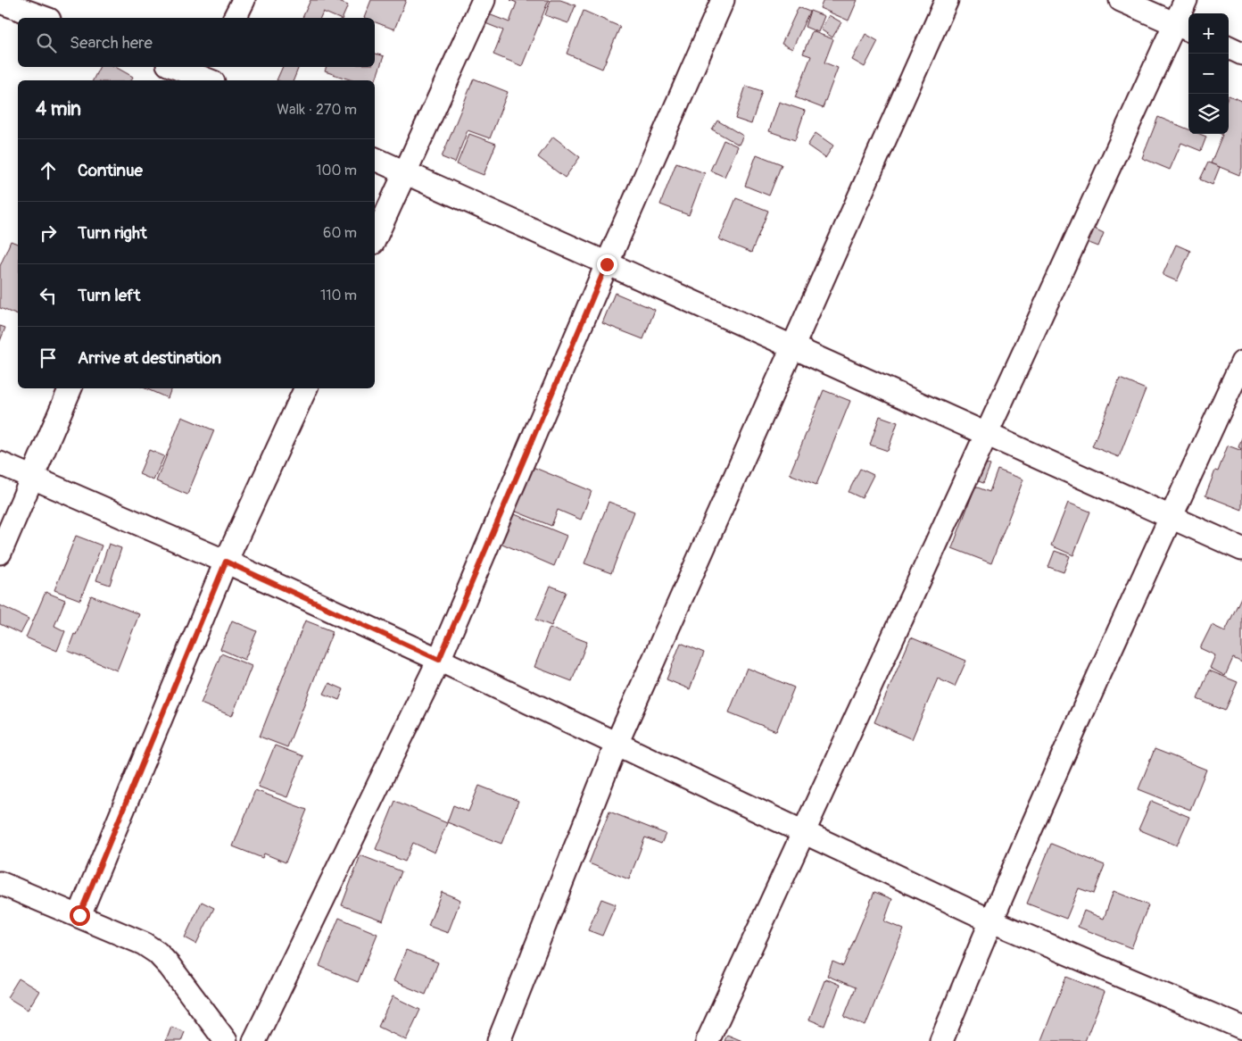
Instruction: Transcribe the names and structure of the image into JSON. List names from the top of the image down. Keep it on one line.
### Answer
{"page":{"map_buttons":["+","−"],"search":"Search here","heading":["4 min","Walk · 270 m"],"list":[["Continue","100 m"],["Turn right","60 m"],["Turn left","110 m"],"Arrive at destination"]}}
